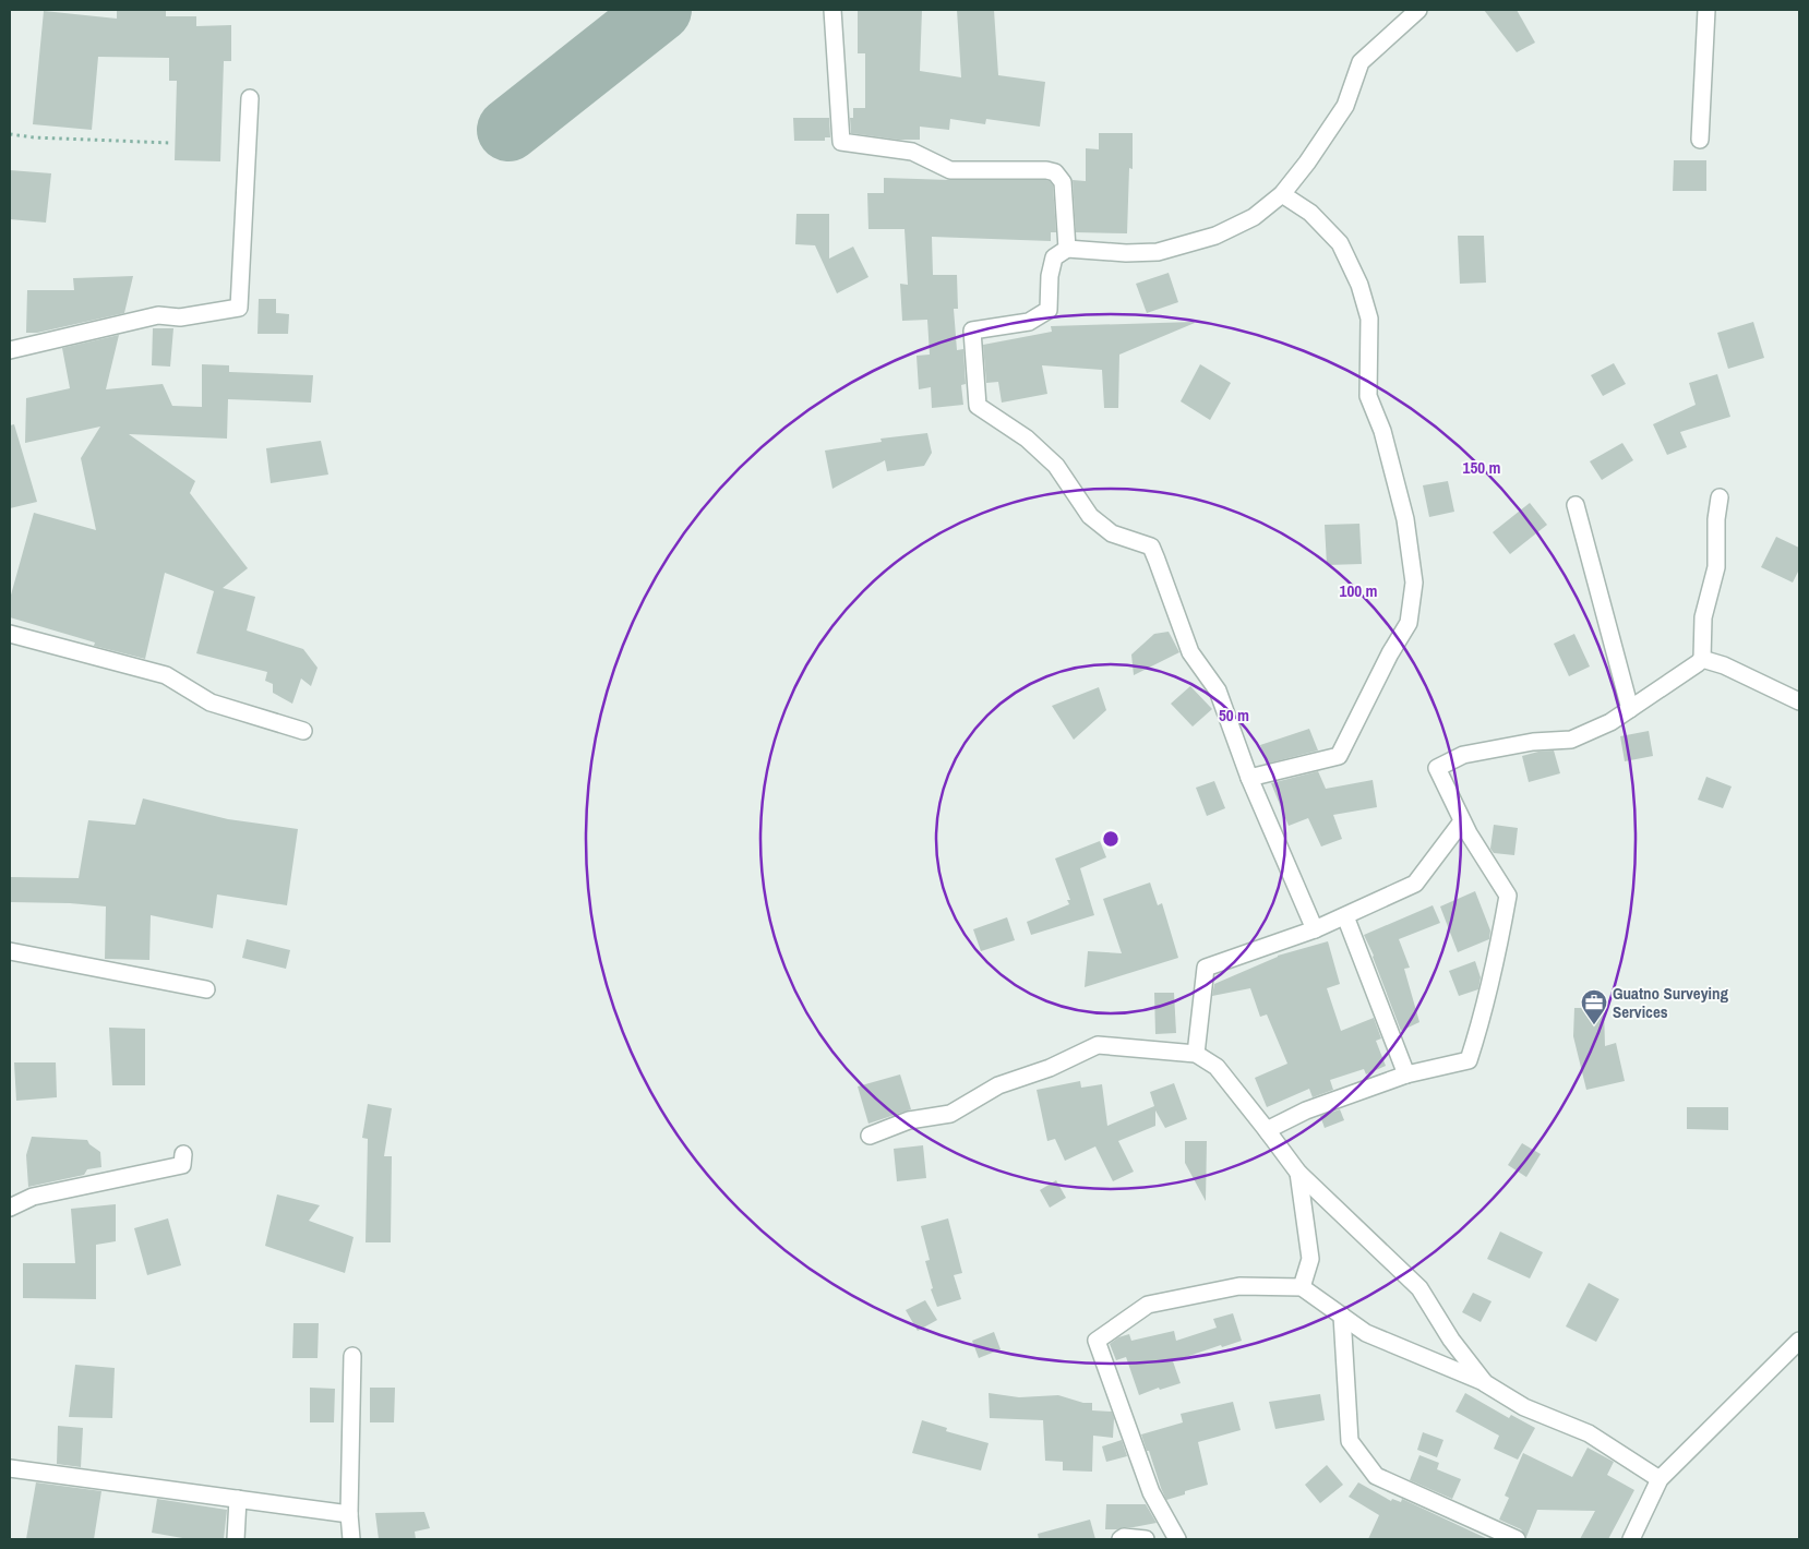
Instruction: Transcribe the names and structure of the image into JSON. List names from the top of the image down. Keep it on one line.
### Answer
{"places":{"office":["Guatno Surveying Services"]},"rings":["150 m","100 m","50 m"]}
